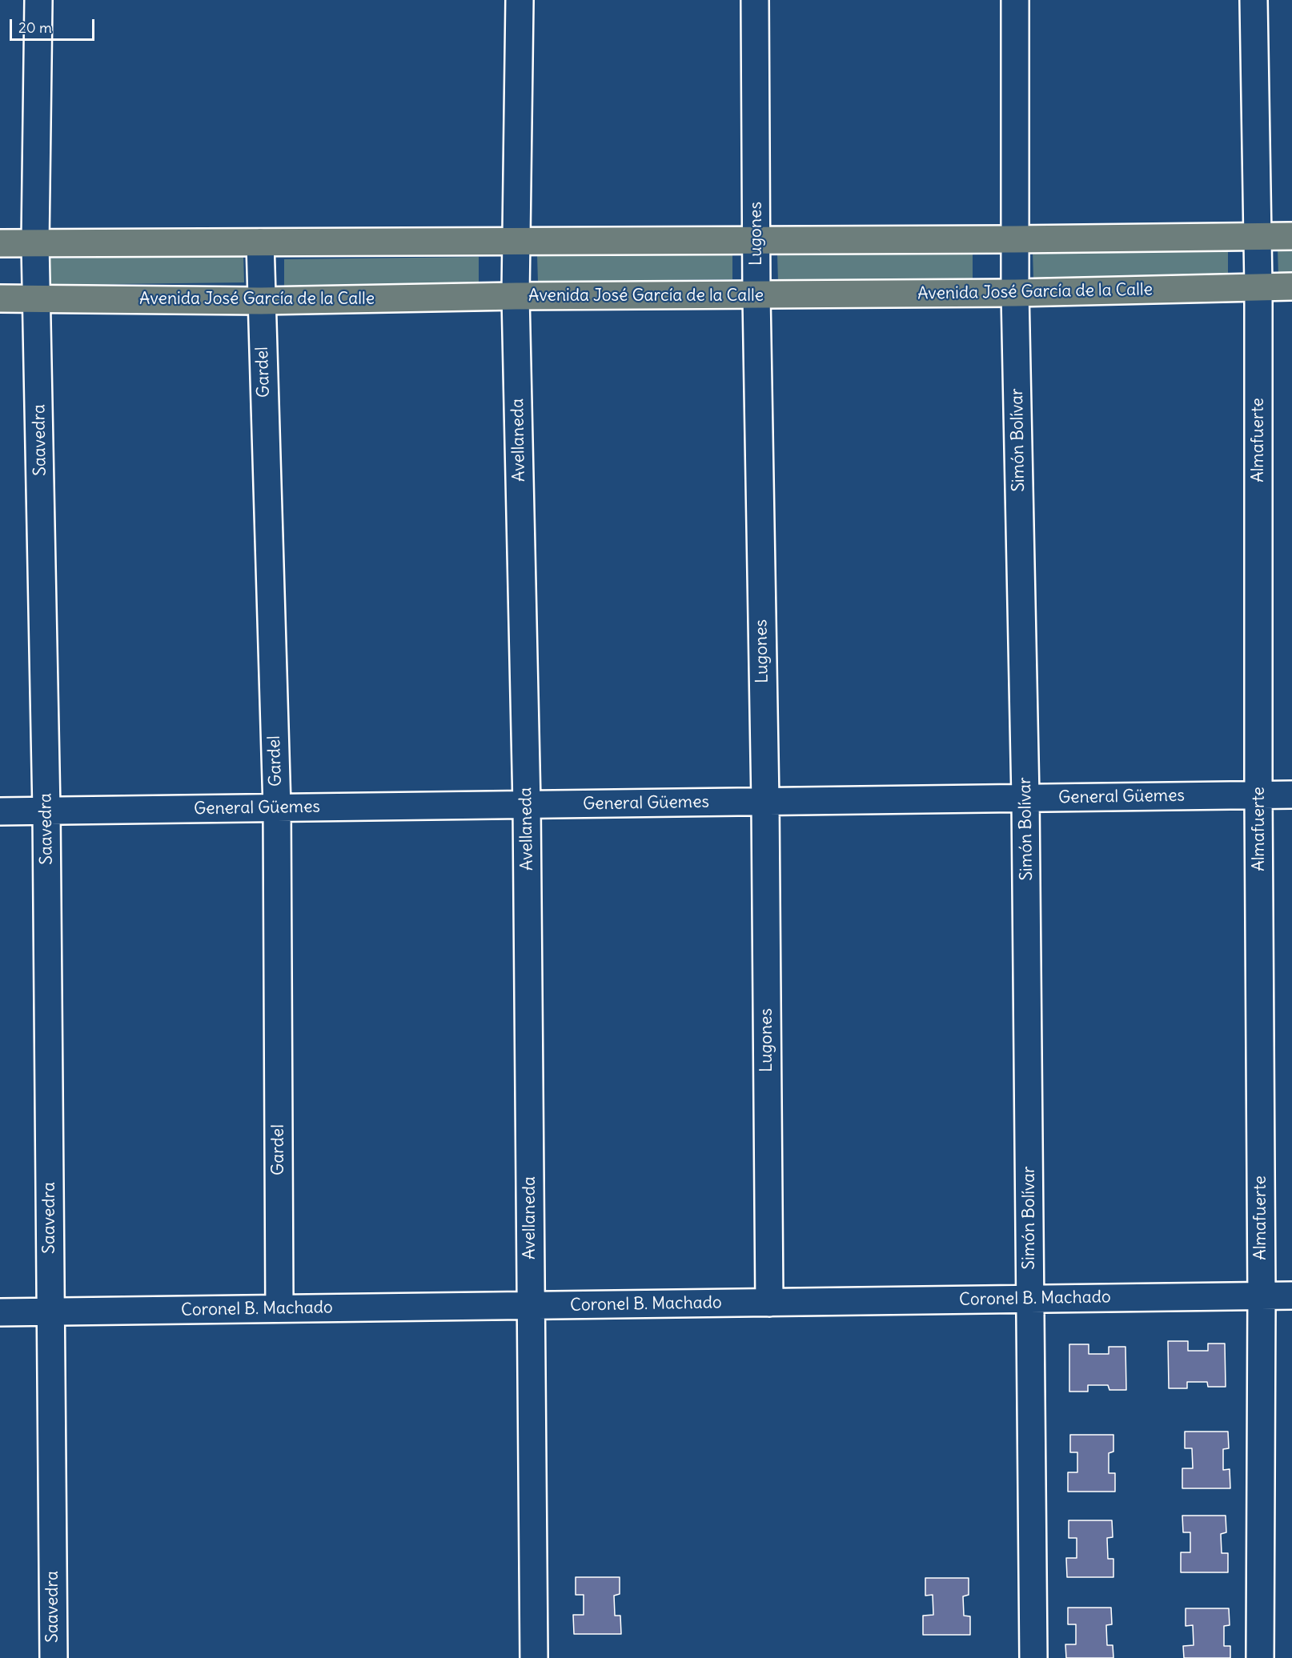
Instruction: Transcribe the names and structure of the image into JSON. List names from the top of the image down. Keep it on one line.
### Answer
{"streets":{"main road":["Avenida José García de la Calle"],"street":["Lugones","Gardel","Saavedra","Avellaneda","Simón Bolívar","Almafuerte","General Güemes","Coronel B. Machado"]},"crossings":[["Lugones","Avenida José García de la Calle"],["Lugones","General Güemes"],["Lugones","Coronel B. Machado"],["Avenida José García de la Calle","Gardel"],["Avenida José García de la Calle","Saavedra"],["Avenida José García de la Calle","Avellaneda"],["Avenida José García de la Calle","Simón Bolívar"],["Avenida José García de la Calle","Almafuerte"],["Gardel","General Güemes"],["Gardel","Coronel B. Machado"],["Saavedra","General Güemes"],["Saavedra","Coronel B. Machado"],["Avellaneda","General Güemes"],["Avellaneda","Coronel B. Machado"],["Simón Bolívar","General Güemes"],["Simón Bolívar","Coronel B. Machado"],["Almafuerte","General Güemes"],["Almafuerte","Coronel B. Machado"]],"scale_bar":"20 m"}
